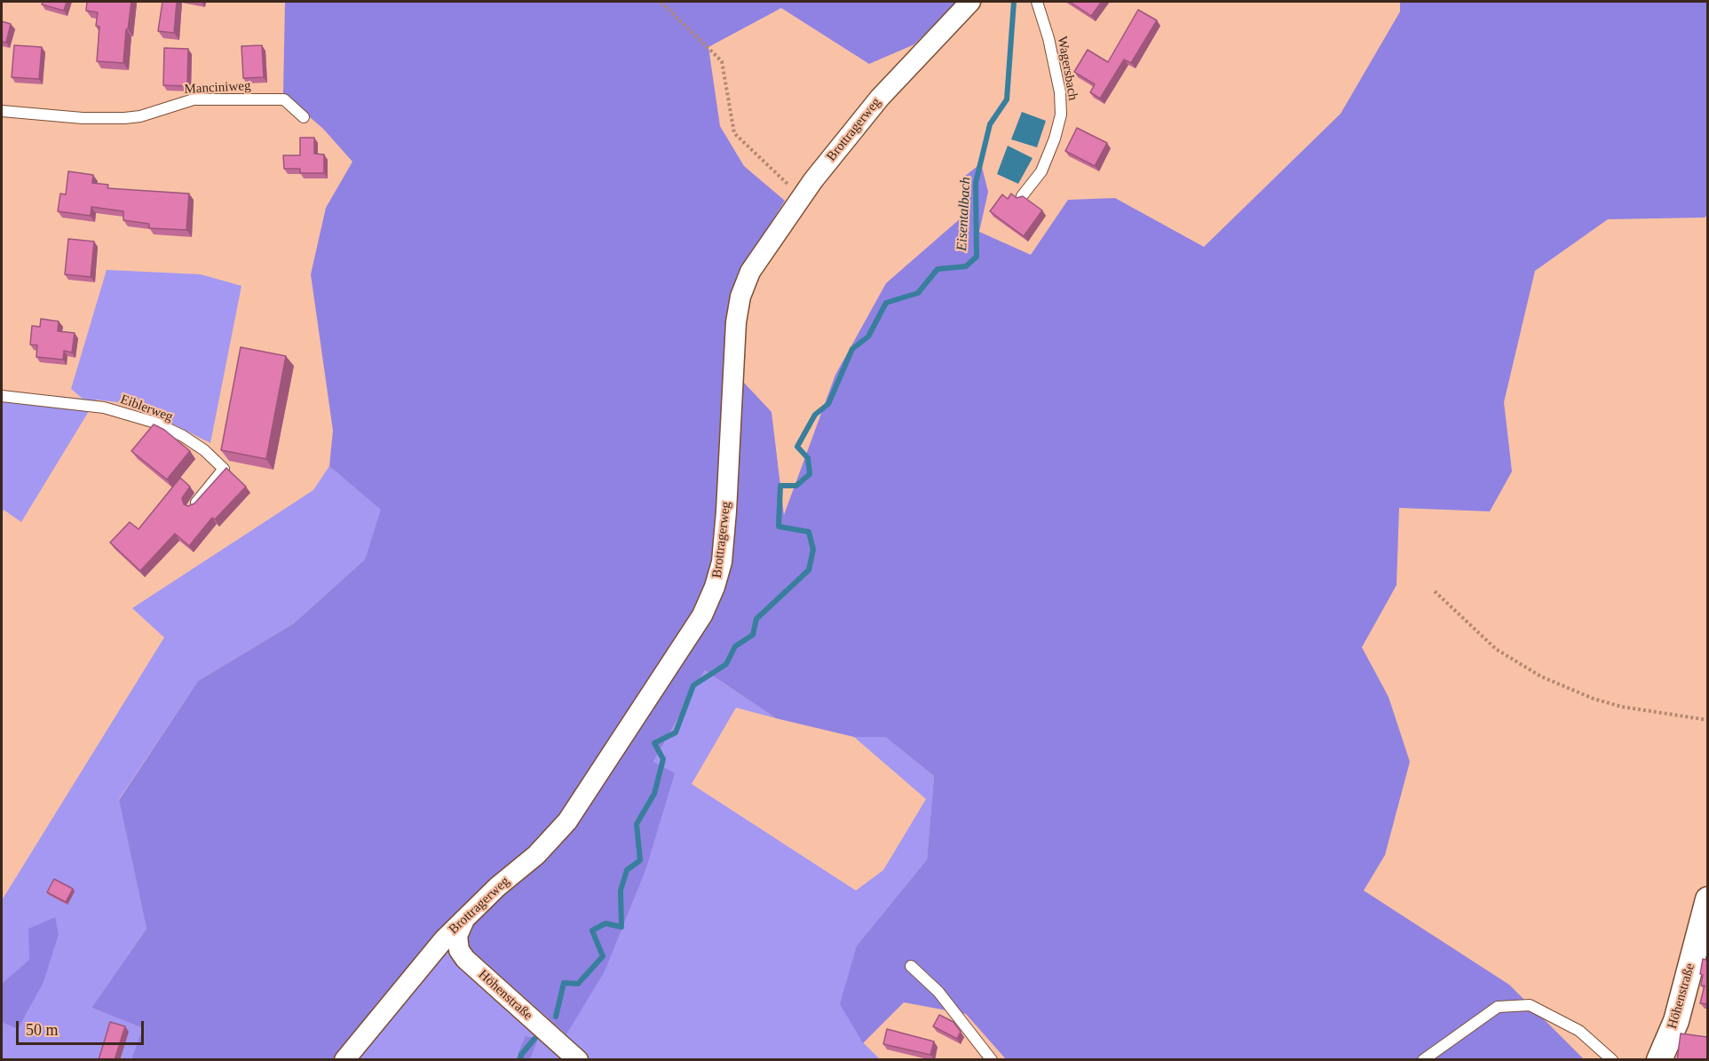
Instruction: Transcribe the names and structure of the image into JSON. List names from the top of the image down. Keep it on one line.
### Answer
{"streets":{"street":["Brottragerweg","Höhenstraße"],"lane":["Wagersbach","Manciniweg","Eiblerweg"]},"crossings":[["Brottragerweg","Höhenstraße"]],"water":["Eisentalbach"],"scale_bar":"50 m"}
